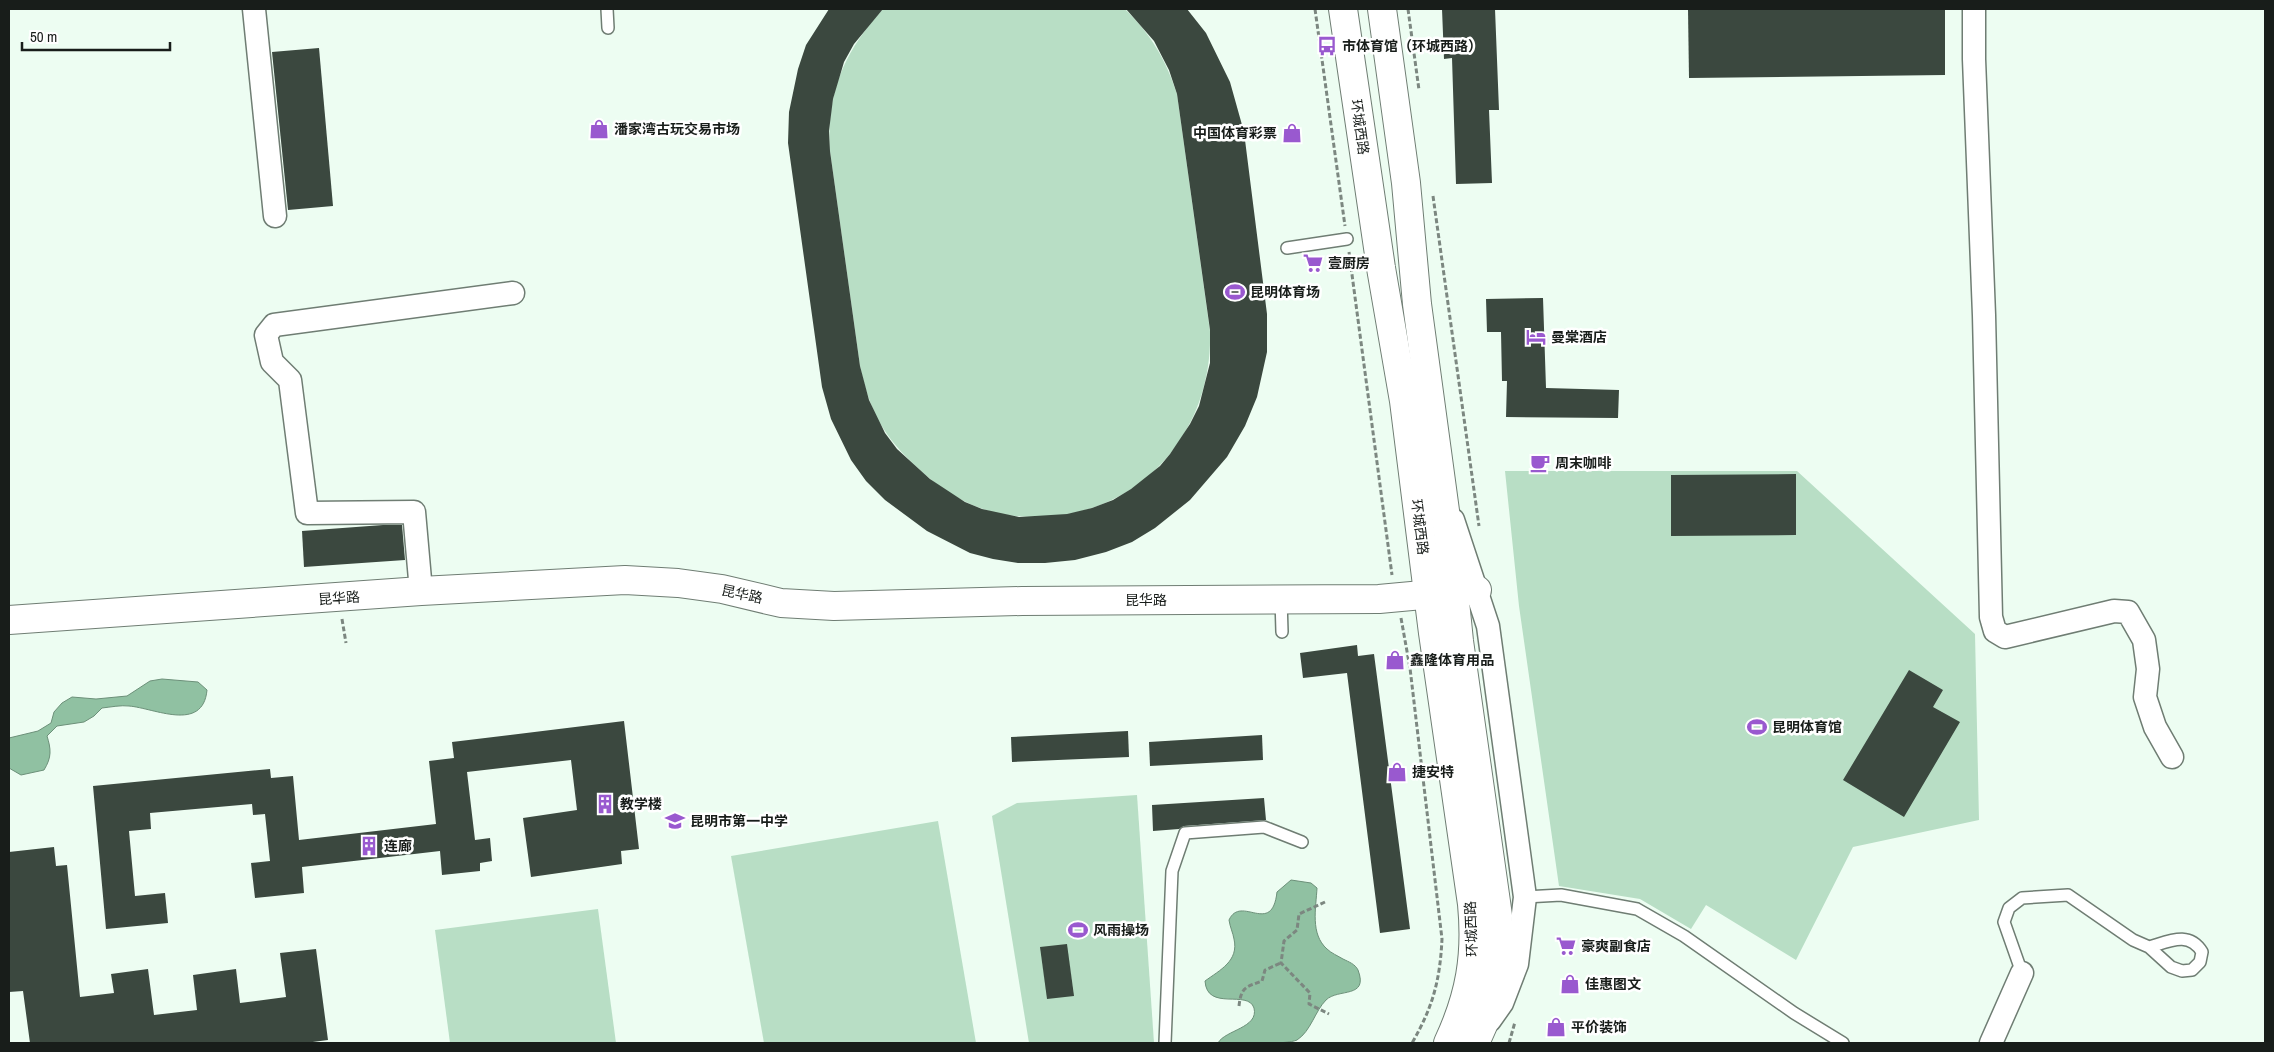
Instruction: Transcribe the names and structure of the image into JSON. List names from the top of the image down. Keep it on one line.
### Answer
{"streets":{"main road":["环城西路","昆华路"]},"crossings":[["环城西路","昆华路"]],"places":{"bus stop":["市体育馆（环城西路）"],"shop":["潘家湾古玩交易市场","中国体育彩票","鑫隆体育用品","捷安特","佳惠图文","平价装饰"],"supermarket":["壹厨房","豪爽副食店"],"sports":["昆明体育场","昆明体育馆","风雨操场"],"hotel":["曼棠酒店"],"cafe":["周末咖啡"],"building":["教学楼","连廊"],"school or university":["昆明市第一中学"]},"scale_bar":"50 m"}
